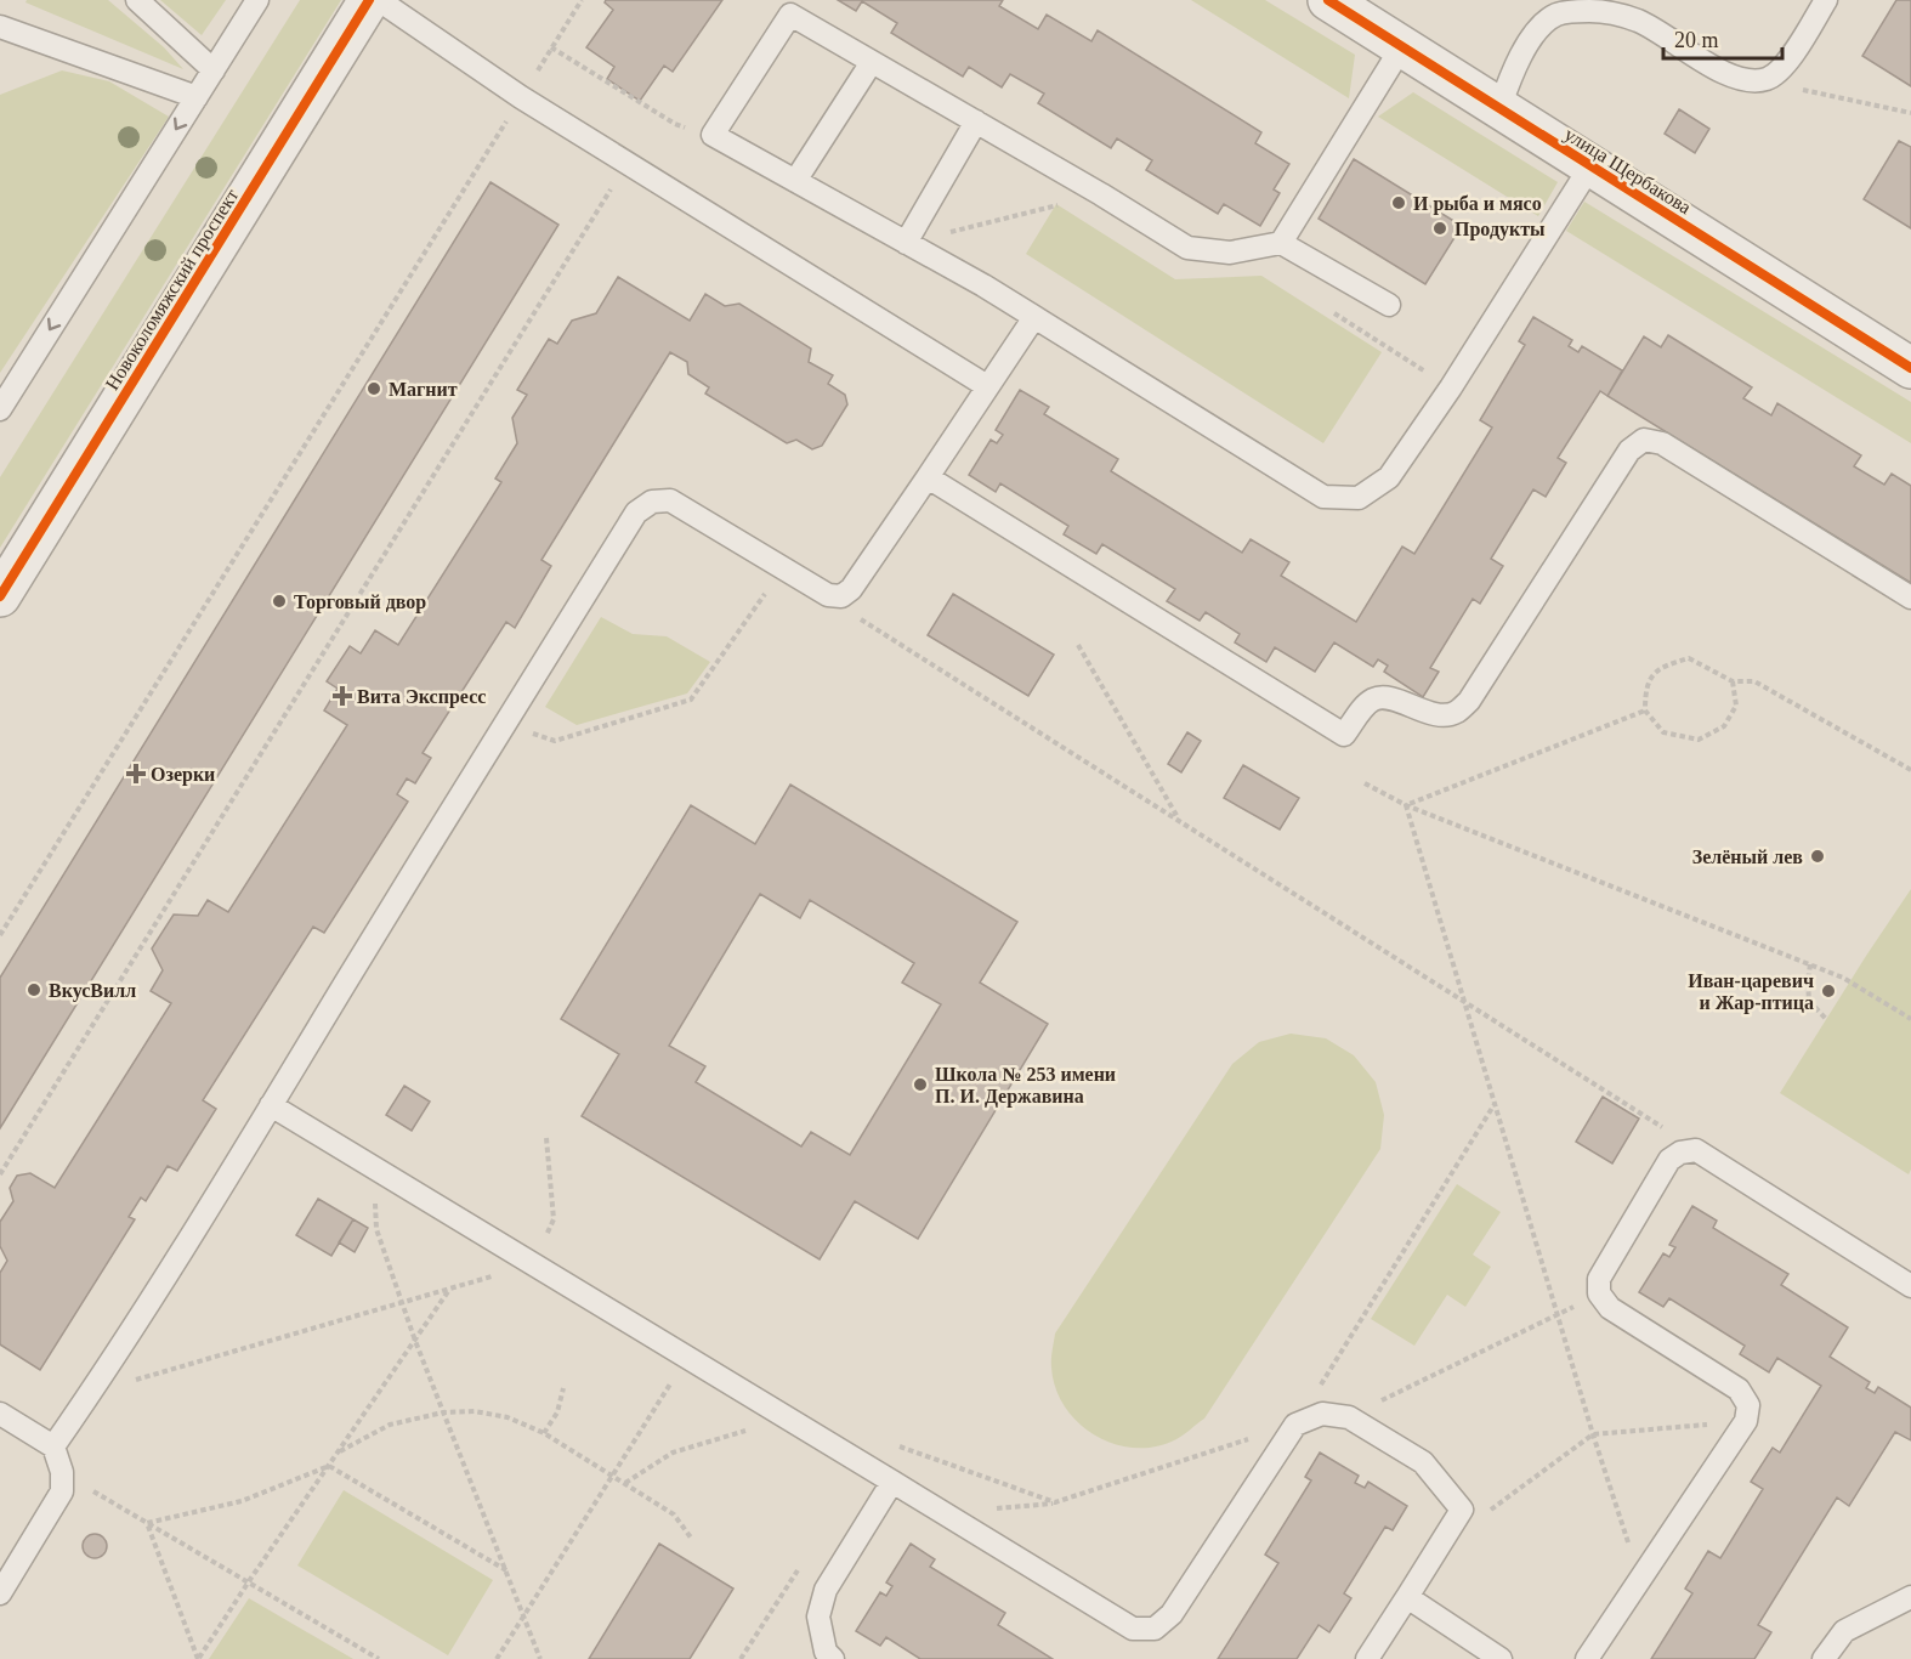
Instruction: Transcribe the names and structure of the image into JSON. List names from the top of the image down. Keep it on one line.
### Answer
{"streets":{"street":["улица Щербакова","Новоколомяжский проспект"]},"places":{"other":["И рыба и мясо","Продукты","Магнит","Торговый двор","Зелёный лев","ВкусВилл","Иван-царевич и Жар-птица","Школа № 253 имени П. И. Державина"],"health":["Вита Экспресс","Озерки"]},"scale_bar":"20 m"}
